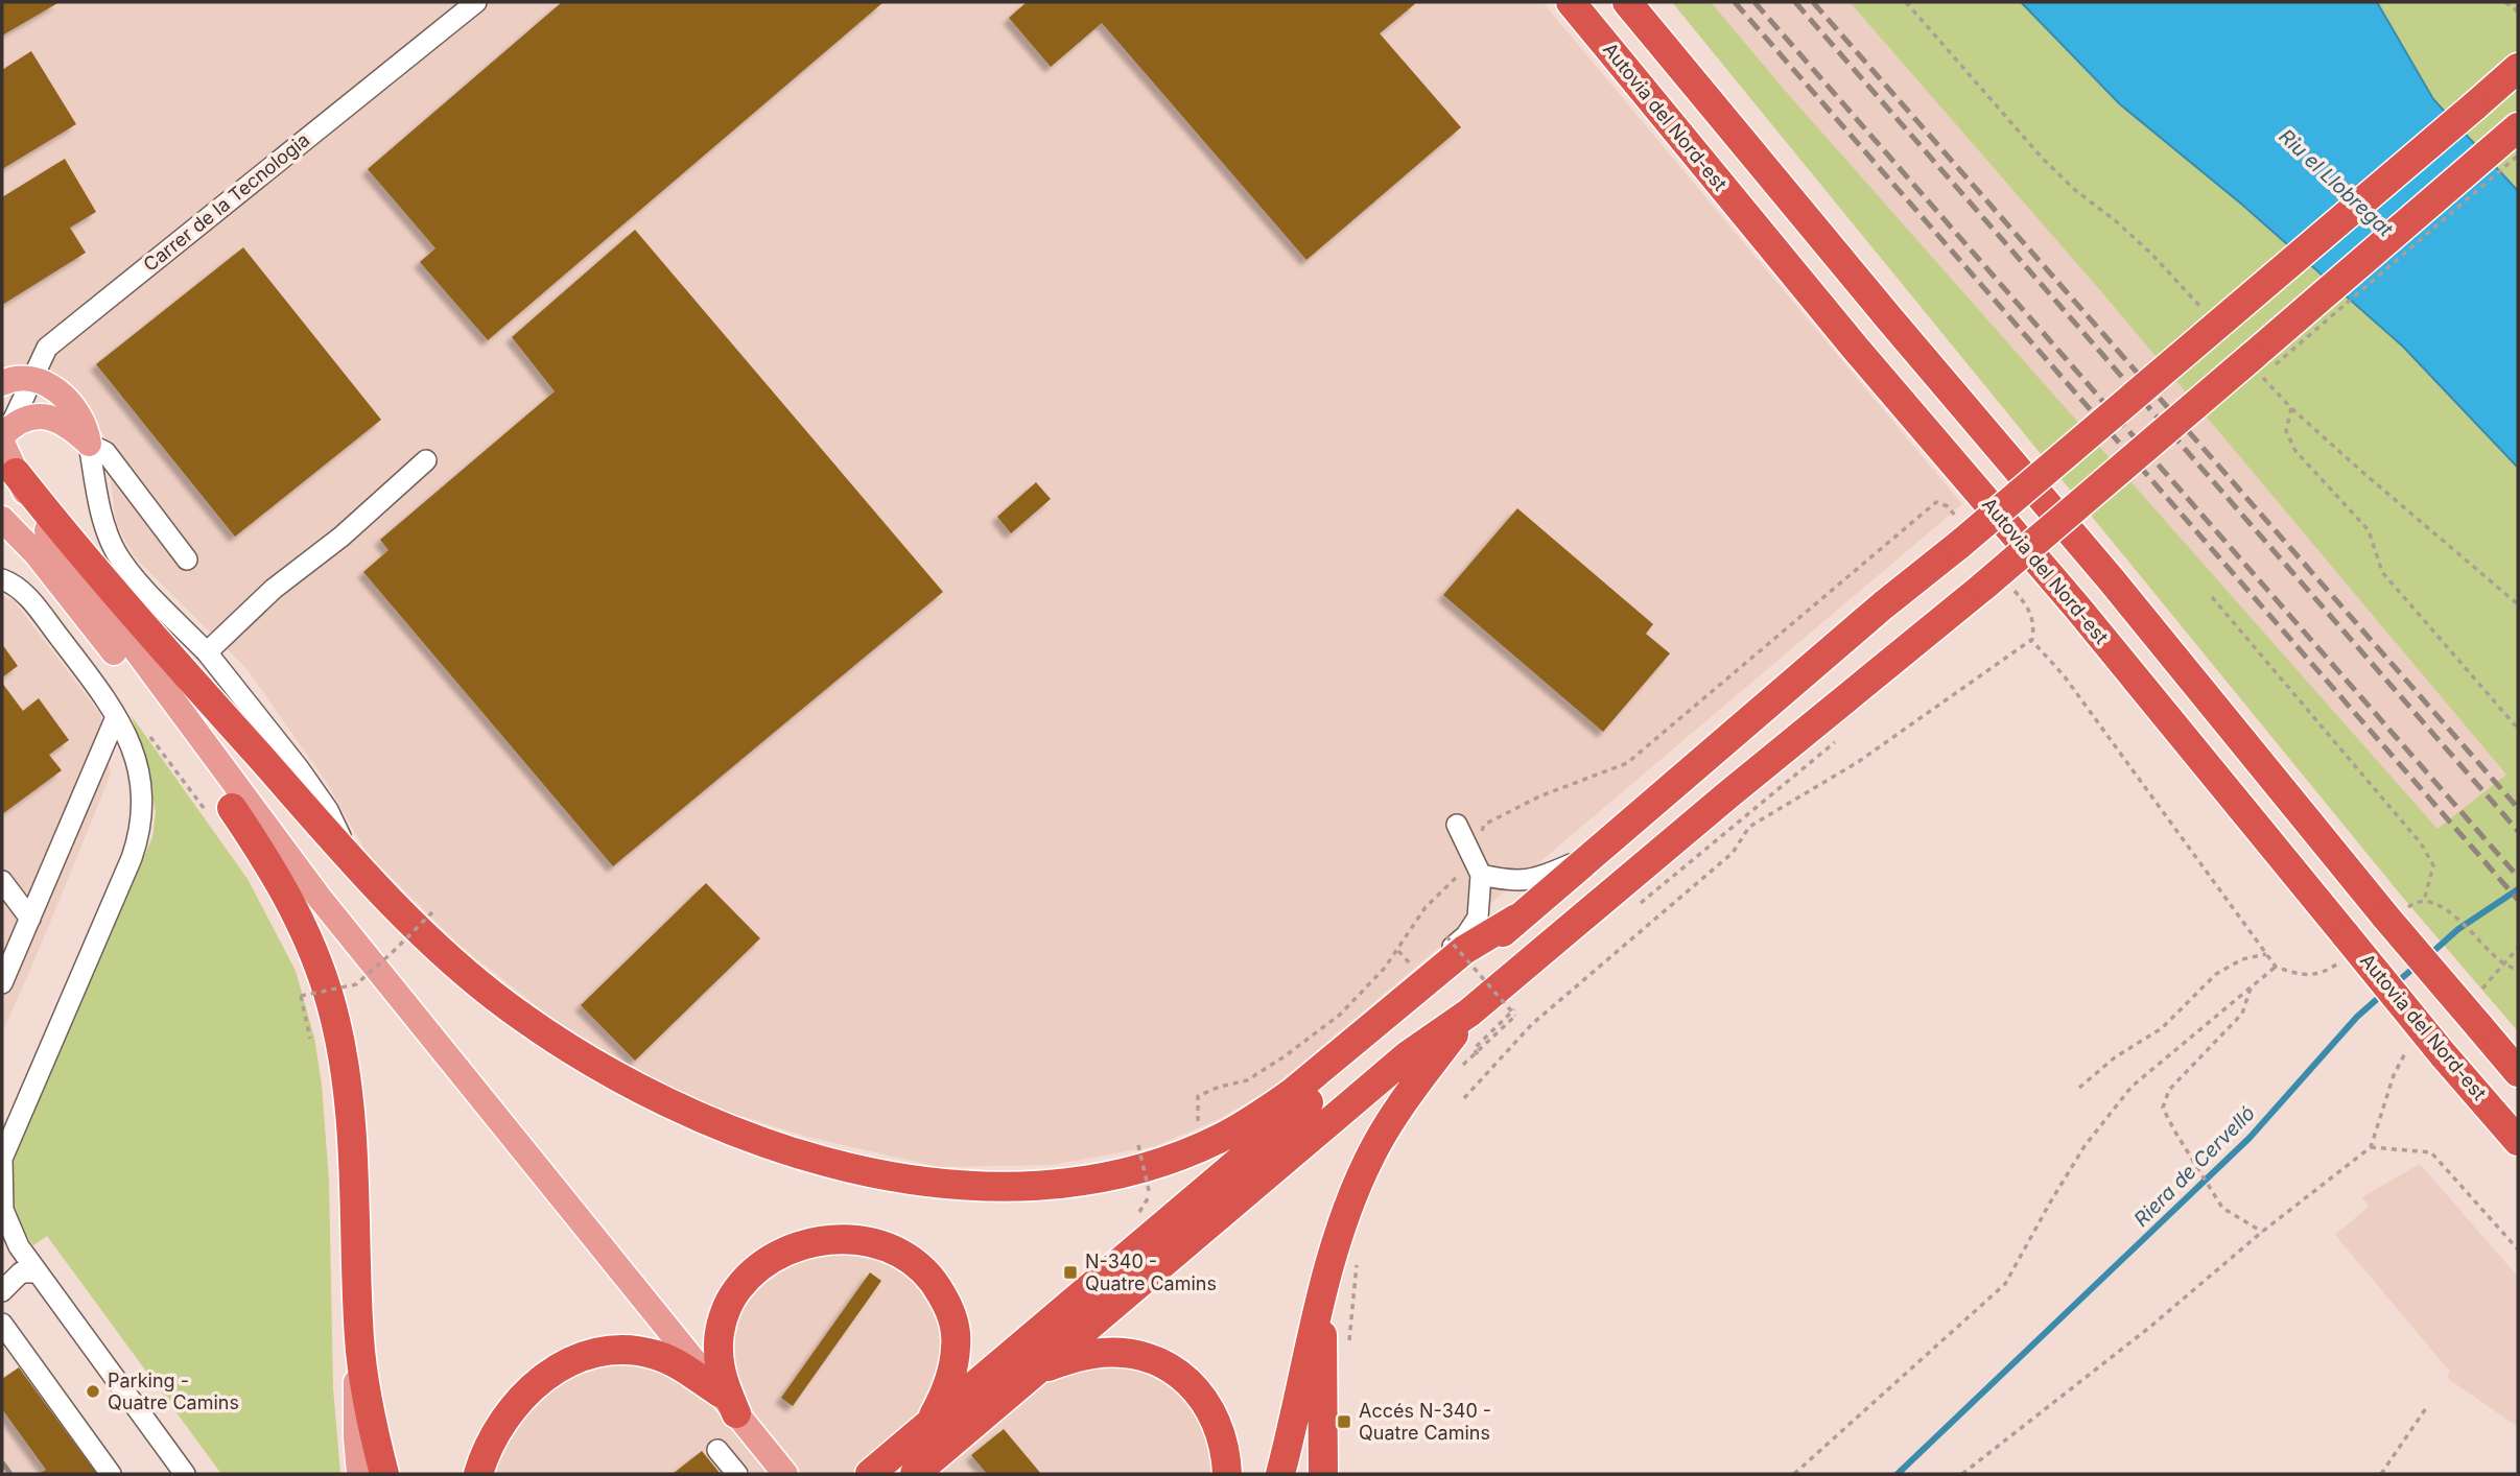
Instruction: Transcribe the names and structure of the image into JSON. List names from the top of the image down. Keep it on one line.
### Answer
{"streets":{"highway":["Autovia del Nord-est"],"street":["Carrer de la Tecnologia"]},"water":["Riu el Llobregat","Riera de Cervelló"],"places":{"transit":["N-340 - Quatre Camins","Accés N-340 - Quatre Camins"],"other":["Parking - Quatre Camins"]}}
